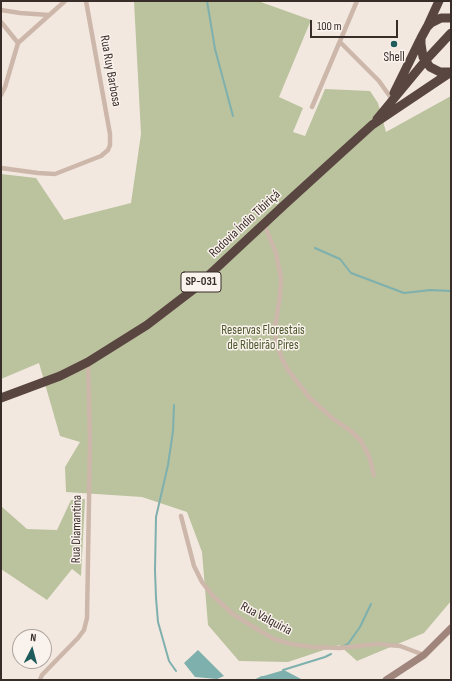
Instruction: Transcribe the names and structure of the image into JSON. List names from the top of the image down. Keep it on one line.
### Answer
{"streets":{"highway":["Rodovia Índio Tibiriçá","SP-031"],"street":["Rua Ruy Barbosa","Rua Diamantina","Rua Valquiria"]},"crossings":[["Rodovia Índio Tibiriçá","Rua Diamantina"]],"parks":["Reservas Florestais de Ribeirão Pires"],"places":["Shell"],"scale_bar":"100 m","north":"top"}
